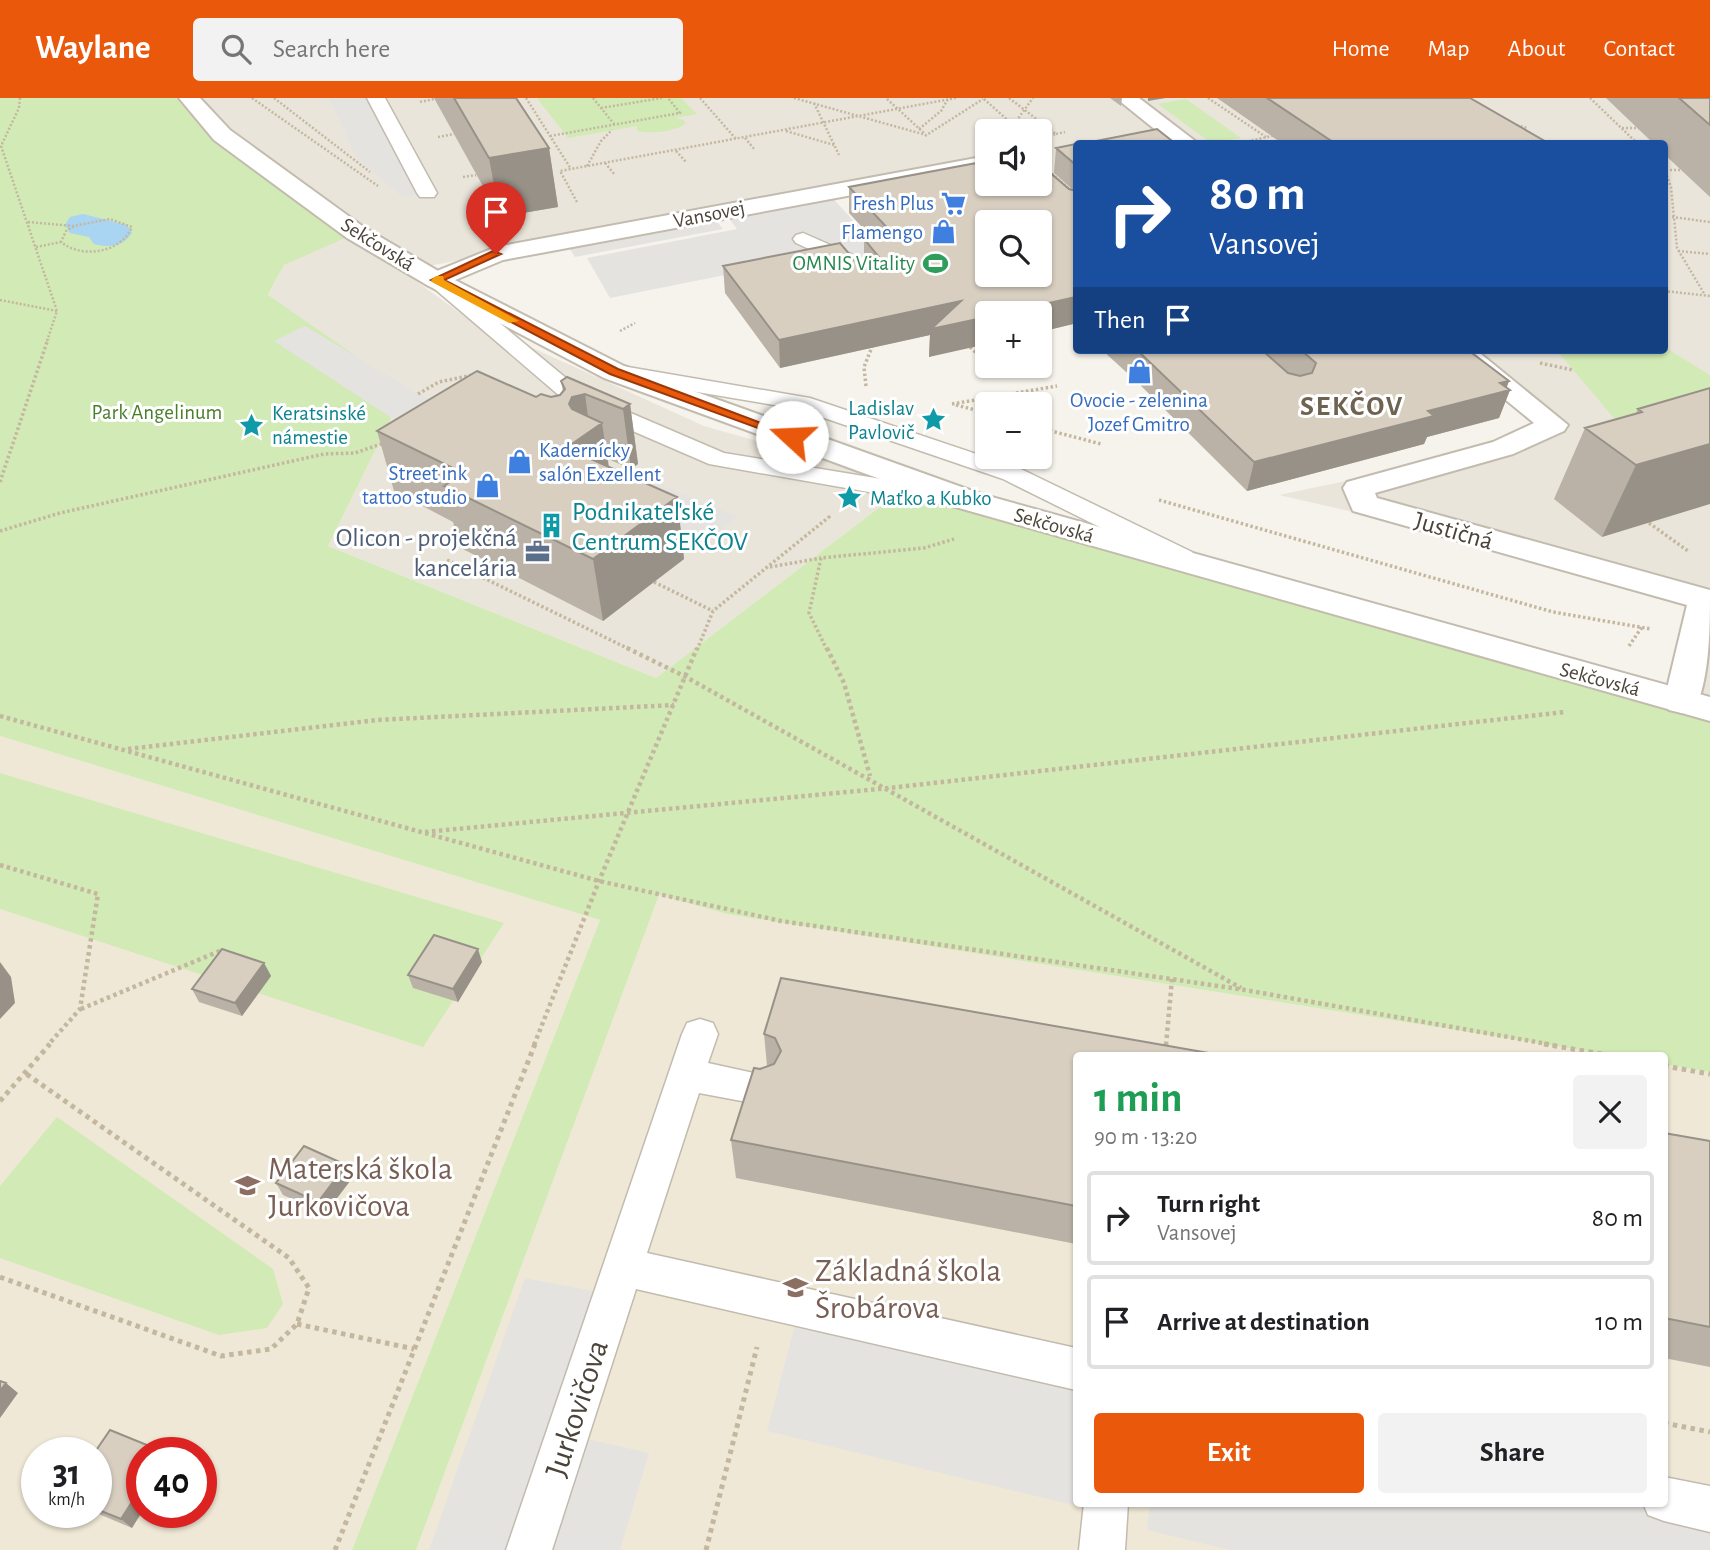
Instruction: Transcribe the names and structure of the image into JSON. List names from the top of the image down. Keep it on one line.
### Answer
{"streets":{"street":["Vansovej","Sekčovská","Justičná"],"lane":["Jurkovičova"]},"crossings":[["Vansovej","Sekčovská"],["Sekčovská","Justičná"]],"districts":["SEKČOV"],"parks":["Park Angelinum"],"places":{"supermarket":["Fresh Plus"],"shop":["Flamengo","Ovocie - zelenina Jozef Gmitro","Kadernícky salón Exzellent","Street ink tattoo studio"],"sports":["OMNIS Vitality"],"place":["Ladislav Pavlovič","Keratsinské námestie","Maťko a Kubko"],"building":["Podnikateľské Centrum SEKČOV"],"office":["Olicon - projekčná kancelária"],"school or university":["Materská škola Jurkovičova","Základná škola Šrobárova"]},"page":{"header":"Waylane","search":"Search here","nav":["Home","Map","About","Contact"],"map_buttons":["+","−"],"turn":["80 m","Vansovej"],"then":"Then","heading":["1 min","90 m · 13:20"],"list":[{"name":"Turn right","note":"Vansovej","value":"80 m"},{"name":"Arrive at destination","value":"10 m"}],"buttons":["Exit","Share"],"speed":"31 km/h","limit":"40"}}
